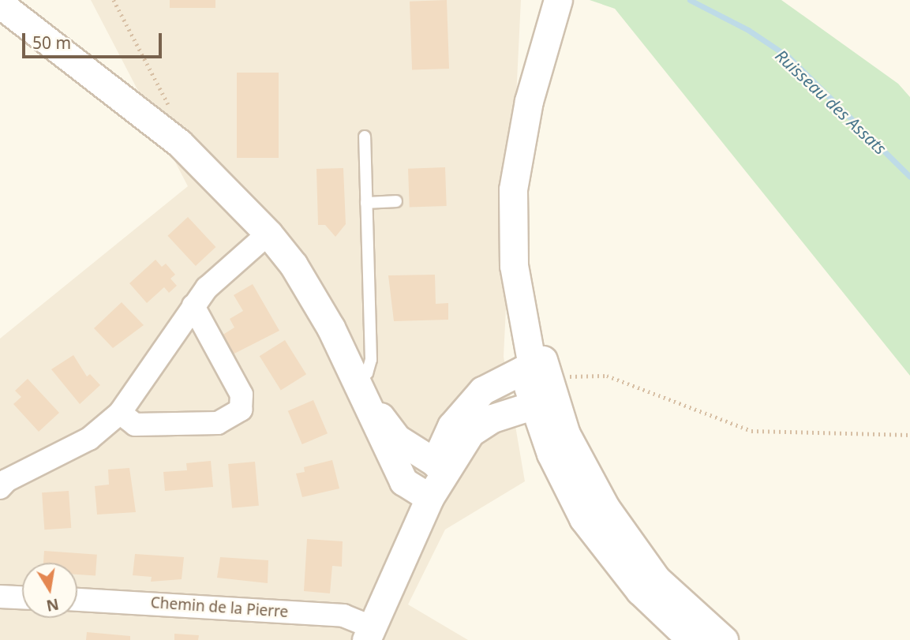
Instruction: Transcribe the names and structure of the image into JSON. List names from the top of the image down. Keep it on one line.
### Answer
{"streets":{"street":["Chemin de la Pierre"]},"water":["Ruisseau des Assats"],"scale_bar":"50 m","north":"bottom"}
